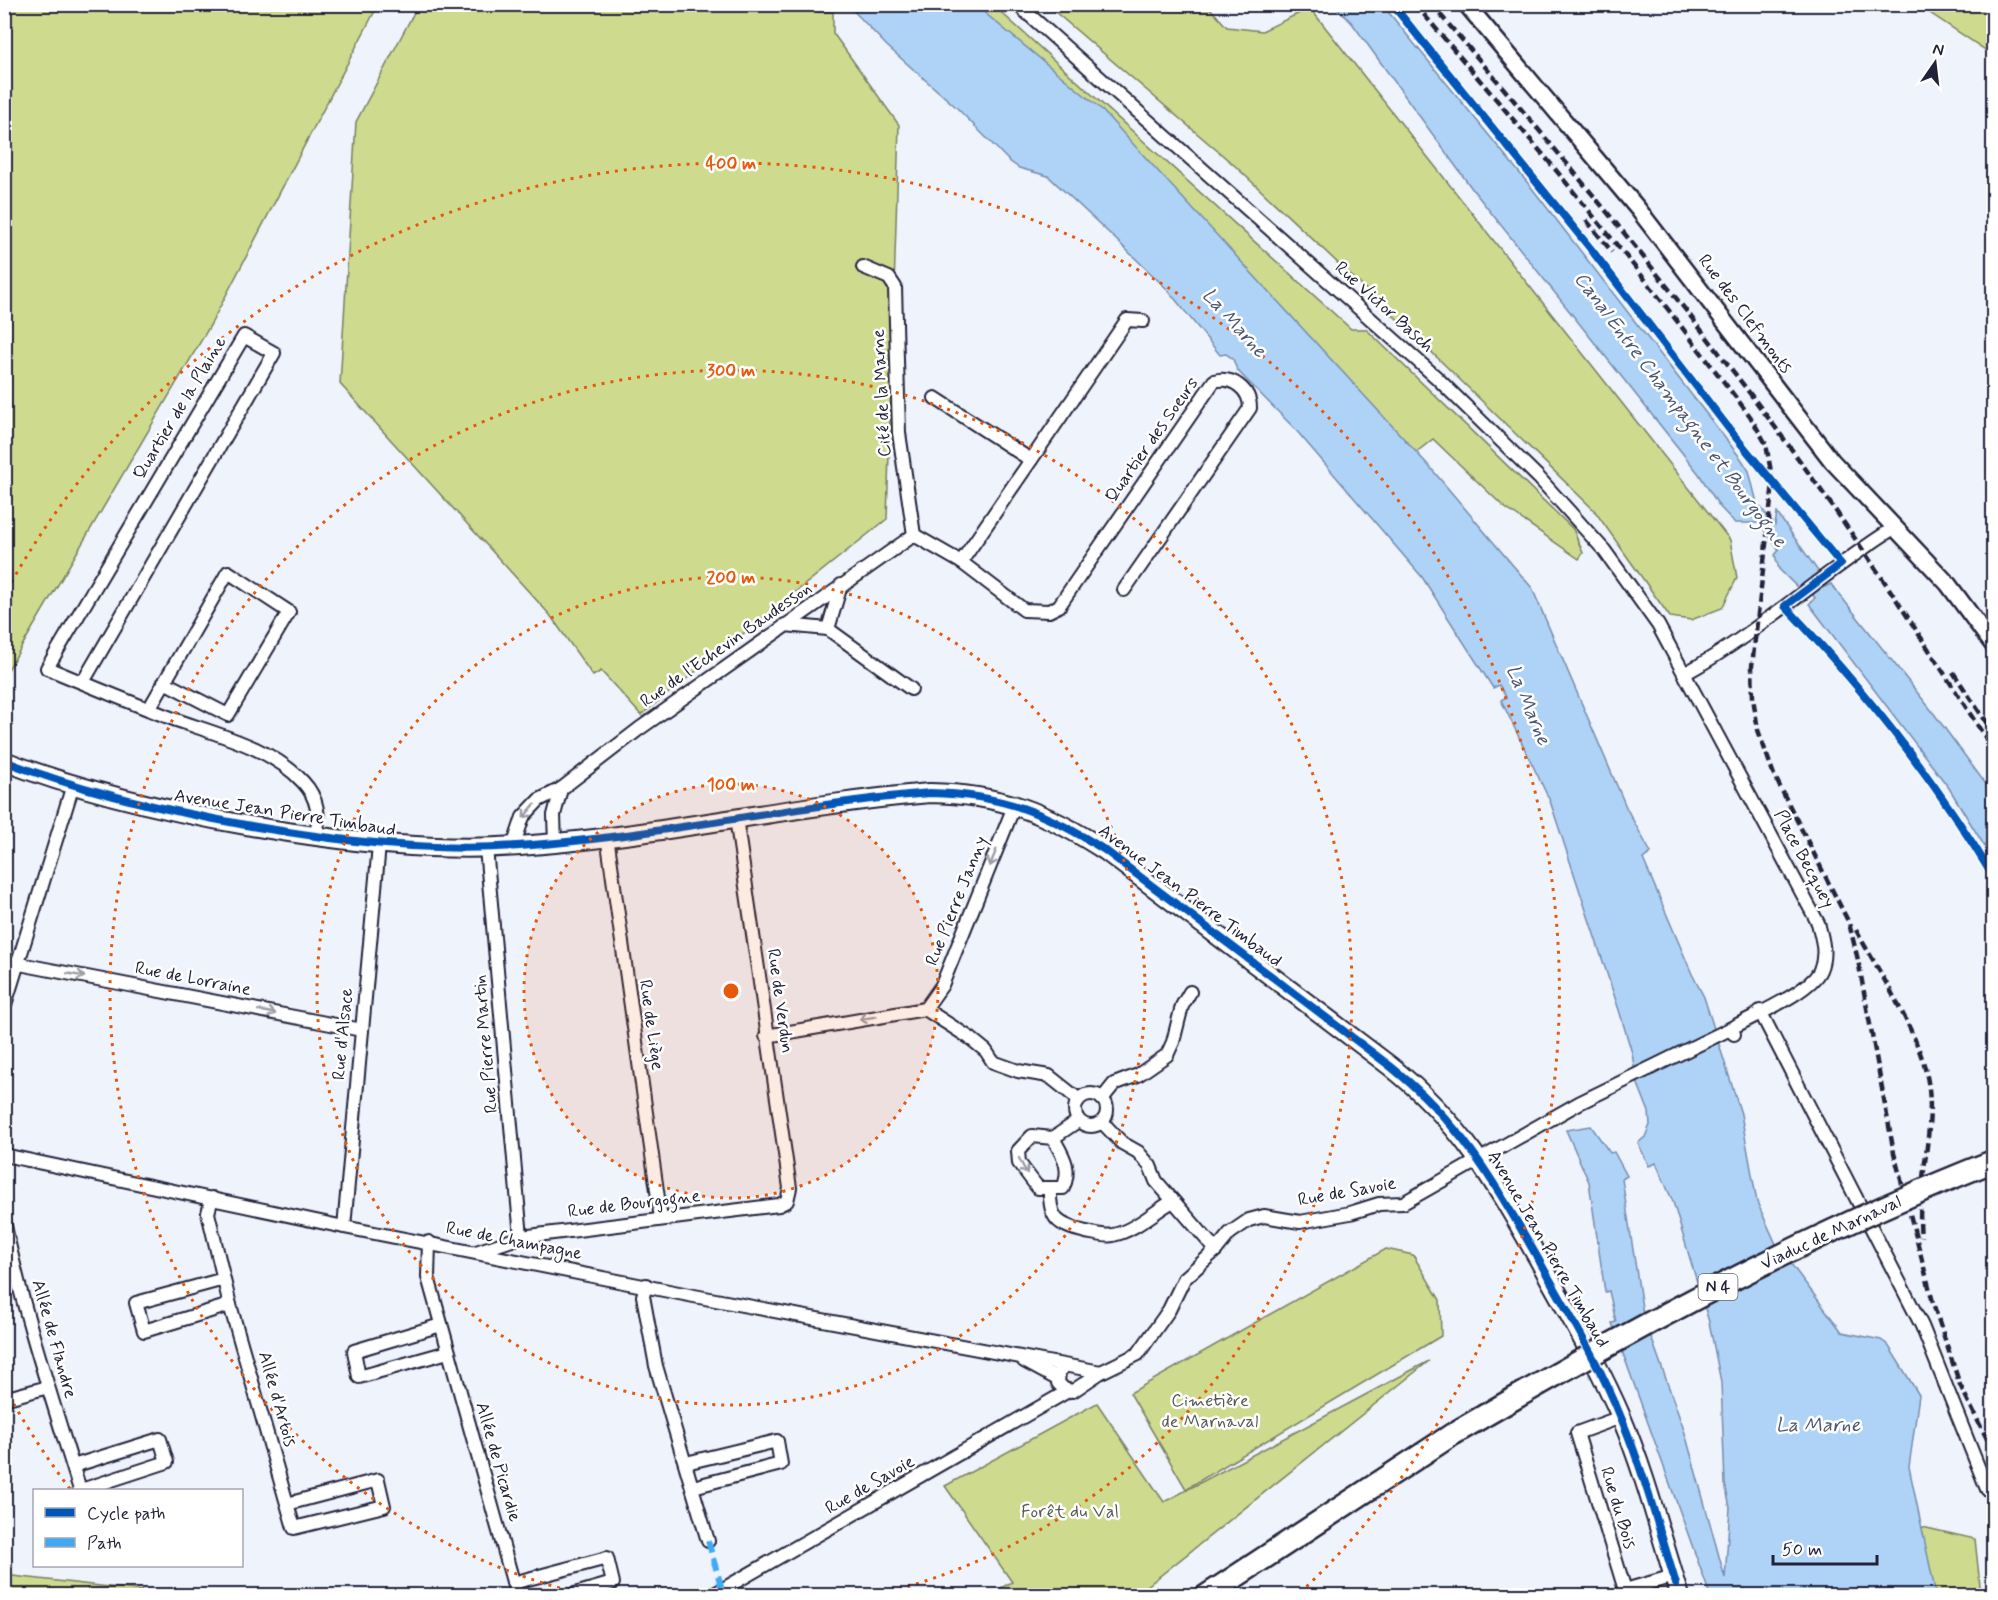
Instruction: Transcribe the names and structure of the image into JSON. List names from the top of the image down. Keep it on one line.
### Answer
{"streets":{"highway":["Viaduc de Marnaval","N 4"],"main road":["Avenue Jean Pierre Timbaud"],"street":["Rue Victor Basch","Rue des Clefmonts","Cité de la Marne","Quartier de la Plaine","Quartier des Soeurs","Rue de l'Echevin Baudesson","Place Becquey","Rue Pierre Janny","Rue de Lorraine","Rue de Verdun","Rue de Liège","Rue d'Alsace","Rue Pierre Martin","Rue de Savoie","Rue de Bourgogne","Rue de Champagne","Allée de Flandre","Allée d'Artois","Allée de Picardie","Rue du Bois"]},"crossings":[["Rue Victor Basch","Place Becquey"],["Cité de la Marne","Quartier des Soeurs"],["Cité de la Marne","Rue de l'Echevin Baudesson"],["Quartier des Soeurs","Rue de l'Echevin Baudesson"],["Rue de l'Echevin Baudesson","Avenue Jean Pierre Timbaud"],["Avenue Jean Pierre Timbaud","Place Becquey"],["Avenue Jean Pierre Timbaud","Rue Pierre Janny"],["Avenue Jean Pierre Timbaud","Rue de Verdun"],["Avenue Jean Pierre Timbaud","Rue de Liège"],["Avenue Jean Pierre Timbaud","Rue d'Alsace"],["Avenue Jean Pierre Timbaud","Rue Pierre Martin"],["Avenue Jean Pierre Timbaud","Rue de Savoie"],["Avenue Jean Pierre Timbaud","Rue du Bois"],["Place Becquey","Rue de Savoie"],["Rue de Lorraine","Rue d'Alsace"],["Rue de Verdun","Rue de Bourgogne"],["Rue de Liège","Rue de Bourgogne"],["Rue d'Alsace","Rue de Champagne"],["Rue Pierre Martin","Rue de Bourgogne"],["Rue de Savoie","Rue de Champagne"],["Rue de Bourgogne","Rue de Champagne"],["Viaduc de Marnaval","N 4"],["Rue de Champagne","Allée d'Artois"],["Rue de Champagne","Allée de Picardie"]],"one_way":["Rue Pierre Janny","Rue de Lorraine"],"water":["La Marne","Canal Entre Champagne et Bourgogne"],"parks":["Cimetière de Marnaval","Forêt du Val"],"legend":["Cycle path","Path"],"scale_bar":"50 m","north":"top","rings":["400 m","300 m","200 m","100 m"]}
